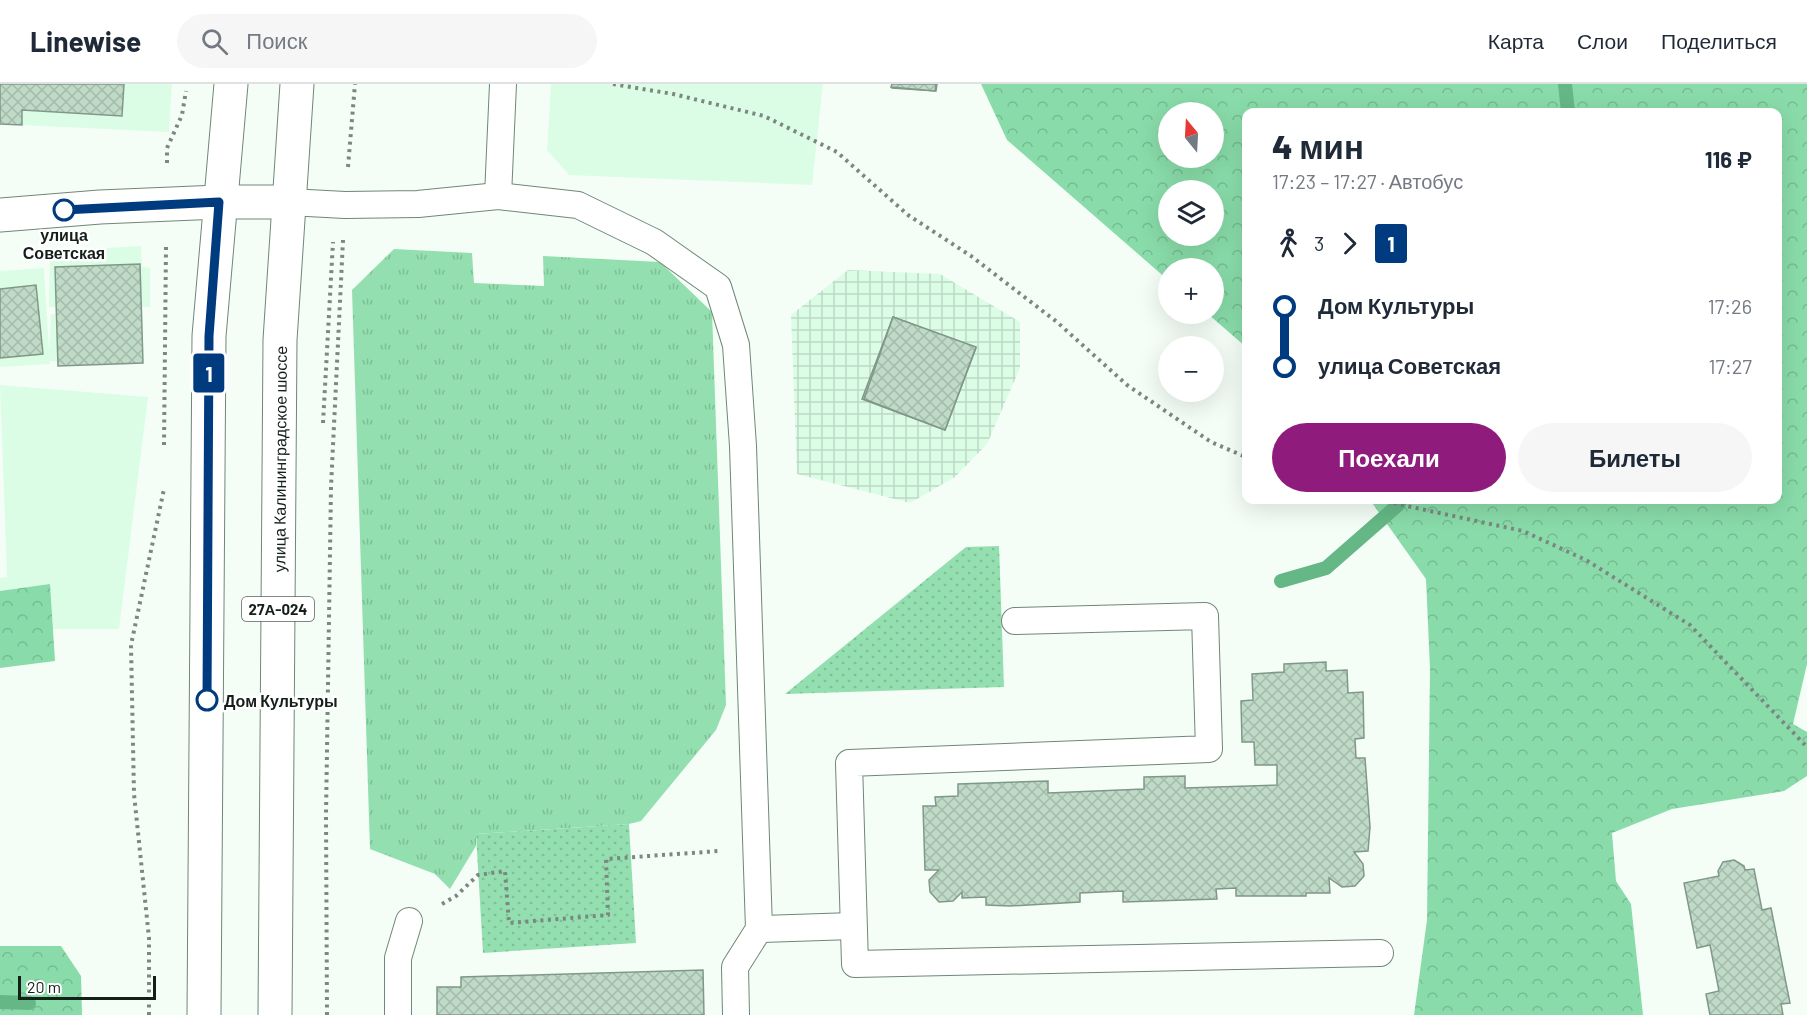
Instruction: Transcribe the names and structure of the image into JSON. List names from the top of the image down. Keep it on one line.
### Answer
{"streets":{"main road":["улица Калининградское шоссе","27А-024"]},"places":["улица Советская","Дом Культуры"],"lines":["bus line 1"],"scale_bar":"20 m","north":"top","page":{"header":"Linewise","search":"Поиск","nav":["Карта","Слои","Поделиться"],"on_map":"1","map_buttons":["+","−"],"heading":["4 мин","17:23 – 17:27 · Автобус","116 ₽"],"legs":["3","1"],"list":[{"name":"Дом Культуры","value":"17:26"},{"name":"улица Советская","value":"17:27"}],"buttons":["Поехали","Билеты"],"scale":"20 m"}}
